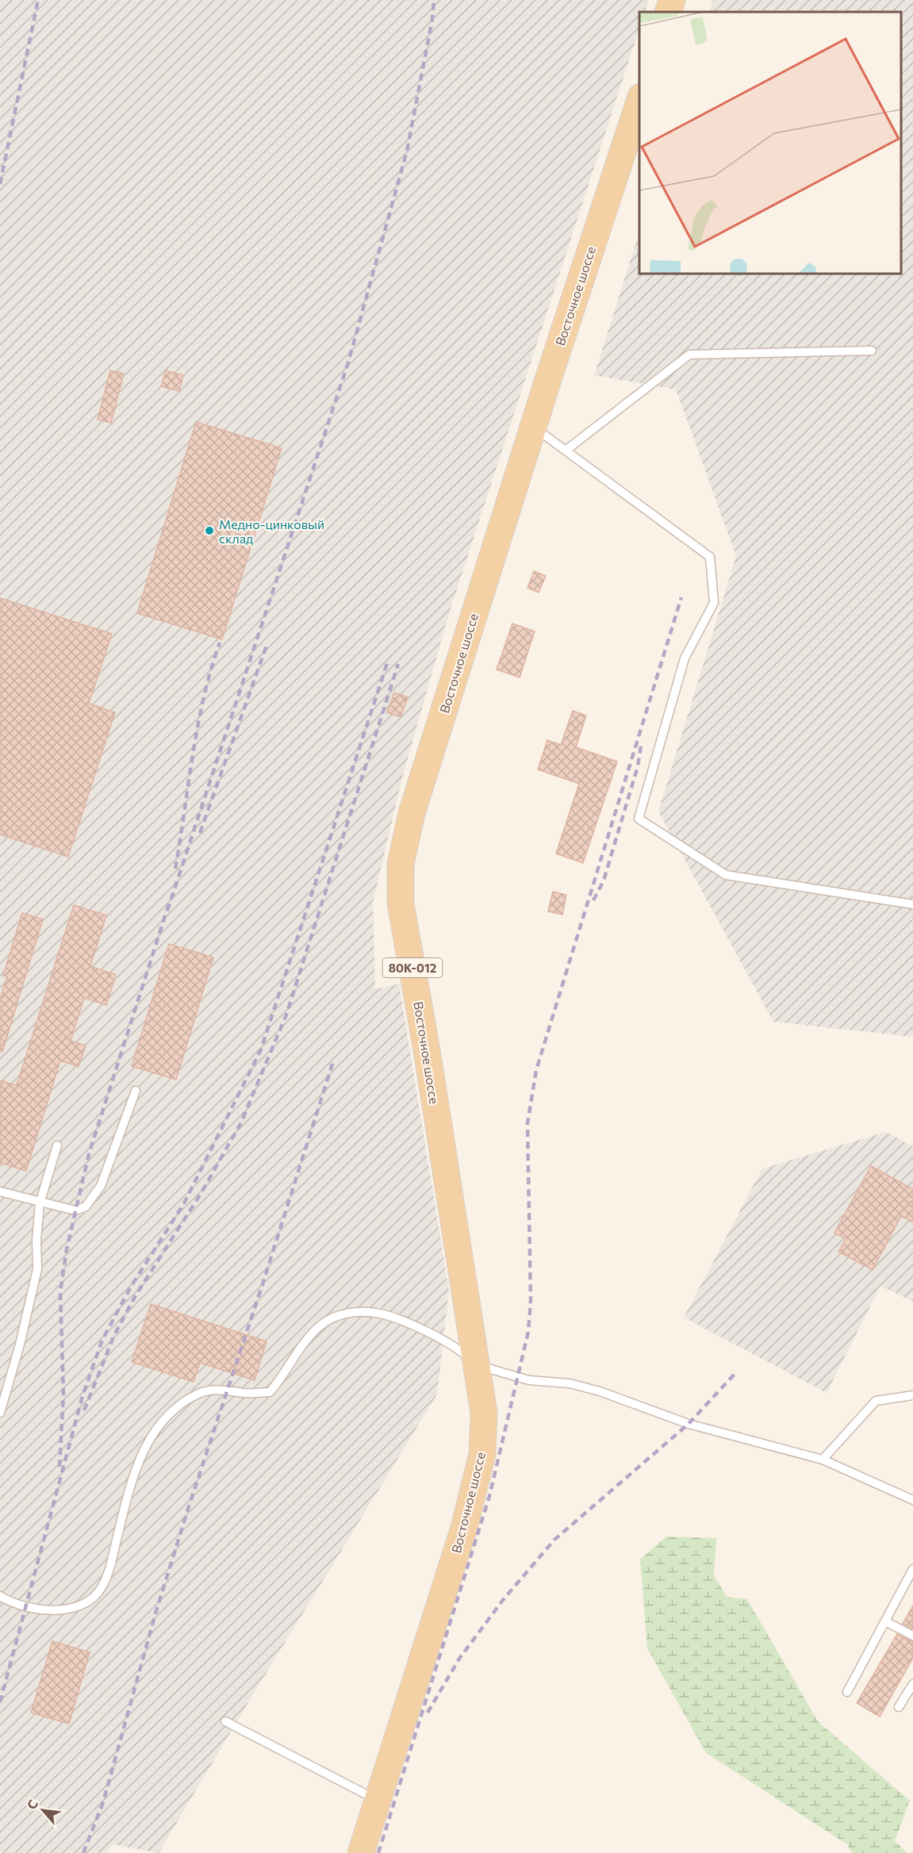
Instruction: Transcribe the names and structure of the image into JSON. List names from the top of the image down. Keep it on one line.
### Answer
{"streets":{"main road":["Восточное шоссе","80К-012"]},"places":["Медно-цинковый склад"],"north":"top left"}
